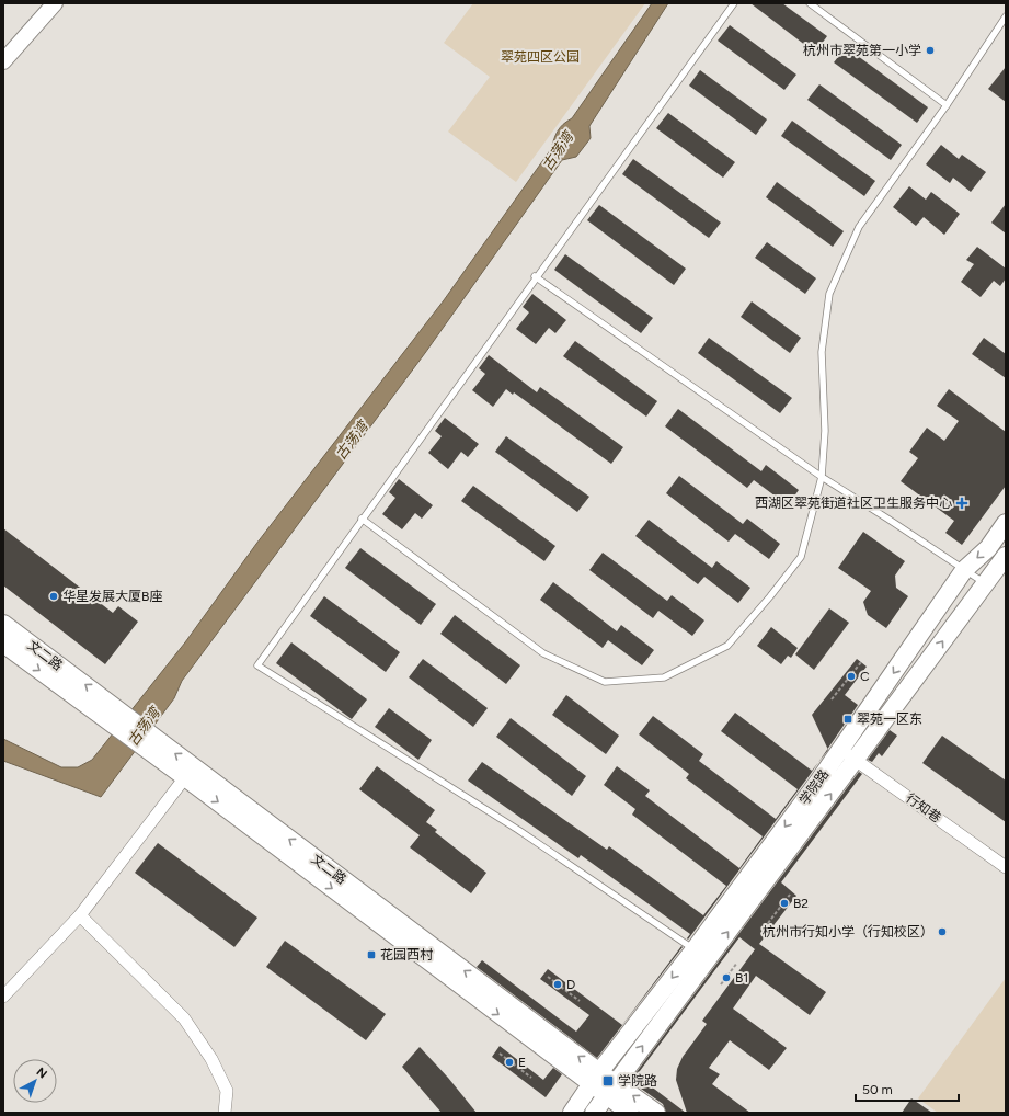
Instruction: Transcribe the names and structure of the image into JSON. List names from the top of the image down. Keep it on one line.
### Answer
{"streets":{"main road":["文二路","学院路"],"street":["行知巷"]},"crossings":[["文二路","学院路"],["学院路","行知巷"]],"water":["古荡湾"],"parks":["翠苑四区公园"],"places":{"other":["杭州市翠苑第一小学","华星发展大厦B座","C","B2","杭州市行知小学（行知校区）","B1","D","E"],"health":["西湖区翠苑街道社区卫生服务中心"],"transit":["翠苑一区东","花园西村","学院路"]},"scale_bar":"50 m","north":"top right"}
